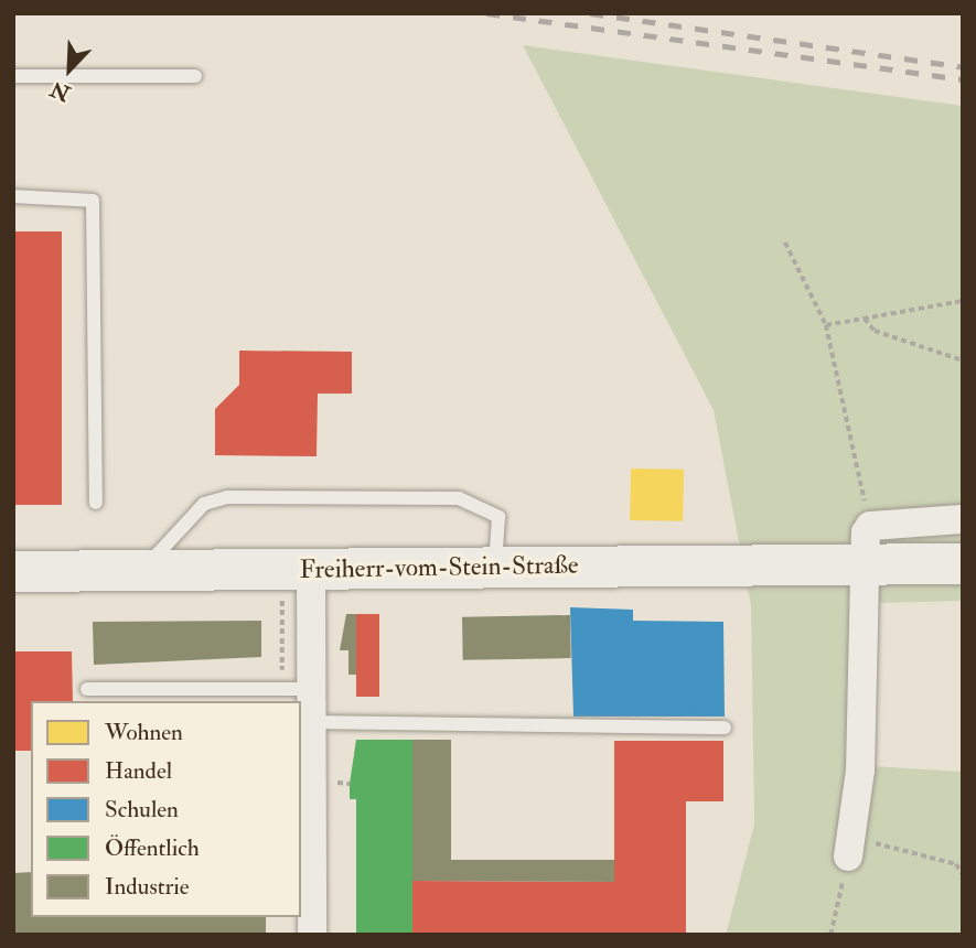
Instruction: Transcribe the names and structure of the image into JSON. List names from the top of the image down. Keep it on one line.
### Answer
{"streets":{"main road":["Freiherr-vom-Stein-Straße"]},"legend":["Wohnen","Handel","Schulen","Öffentlich","Industrie"],"north":"bottom left"}
